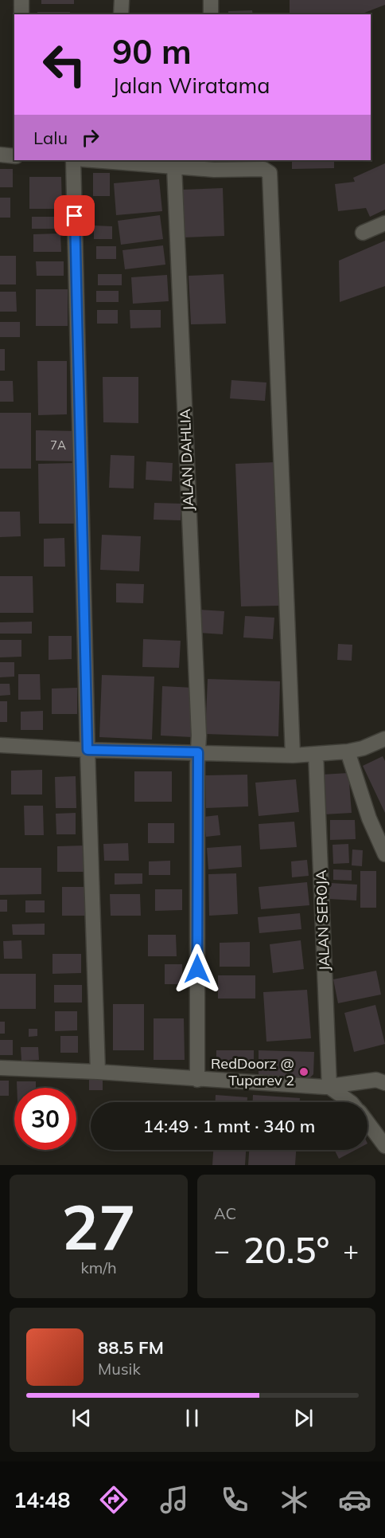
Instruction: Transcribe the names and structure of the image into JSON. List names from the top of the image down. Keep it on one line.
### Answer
{"streets":{"street":["JALAN DAHLIA","JALAN SEROJA"]},"places":["RedDoorz @ Tuparev 2"],"house_numbers":["7A"],"page":{"turn":["90 m","Jalan Wiratama"],"then":"Lalu","limit":"30","trip":"14:49 · 1 mnt · 340 m","tile":[["27","km/h"],"AC"],"heat":["−","20.5°","+"],"song":["88.5 FM","Musik"],"tabs":"14:48"}}
